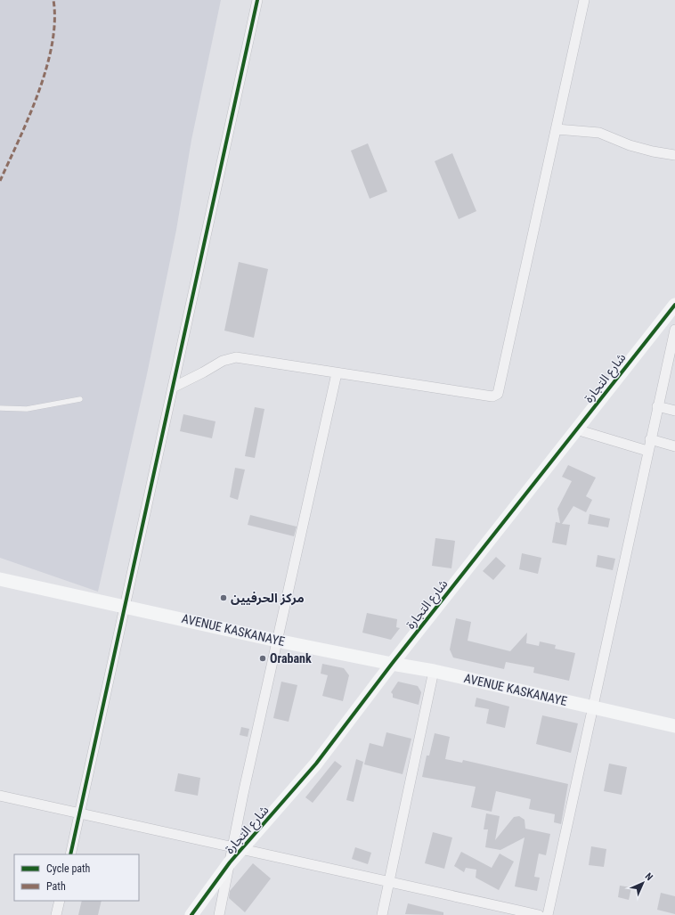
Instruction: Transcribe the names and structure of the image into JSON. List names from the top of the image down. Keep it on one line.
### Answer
{"streets":{"street":["شارع التجارة","AVENUE KASKANAYE"]},"crossings":[["شارع التجارة","AVENUE KASKANAYE"]],"places":["مركز الحرفيين","Orabank"],"legend":["Cycle path","Path"],"north":"top right"}
